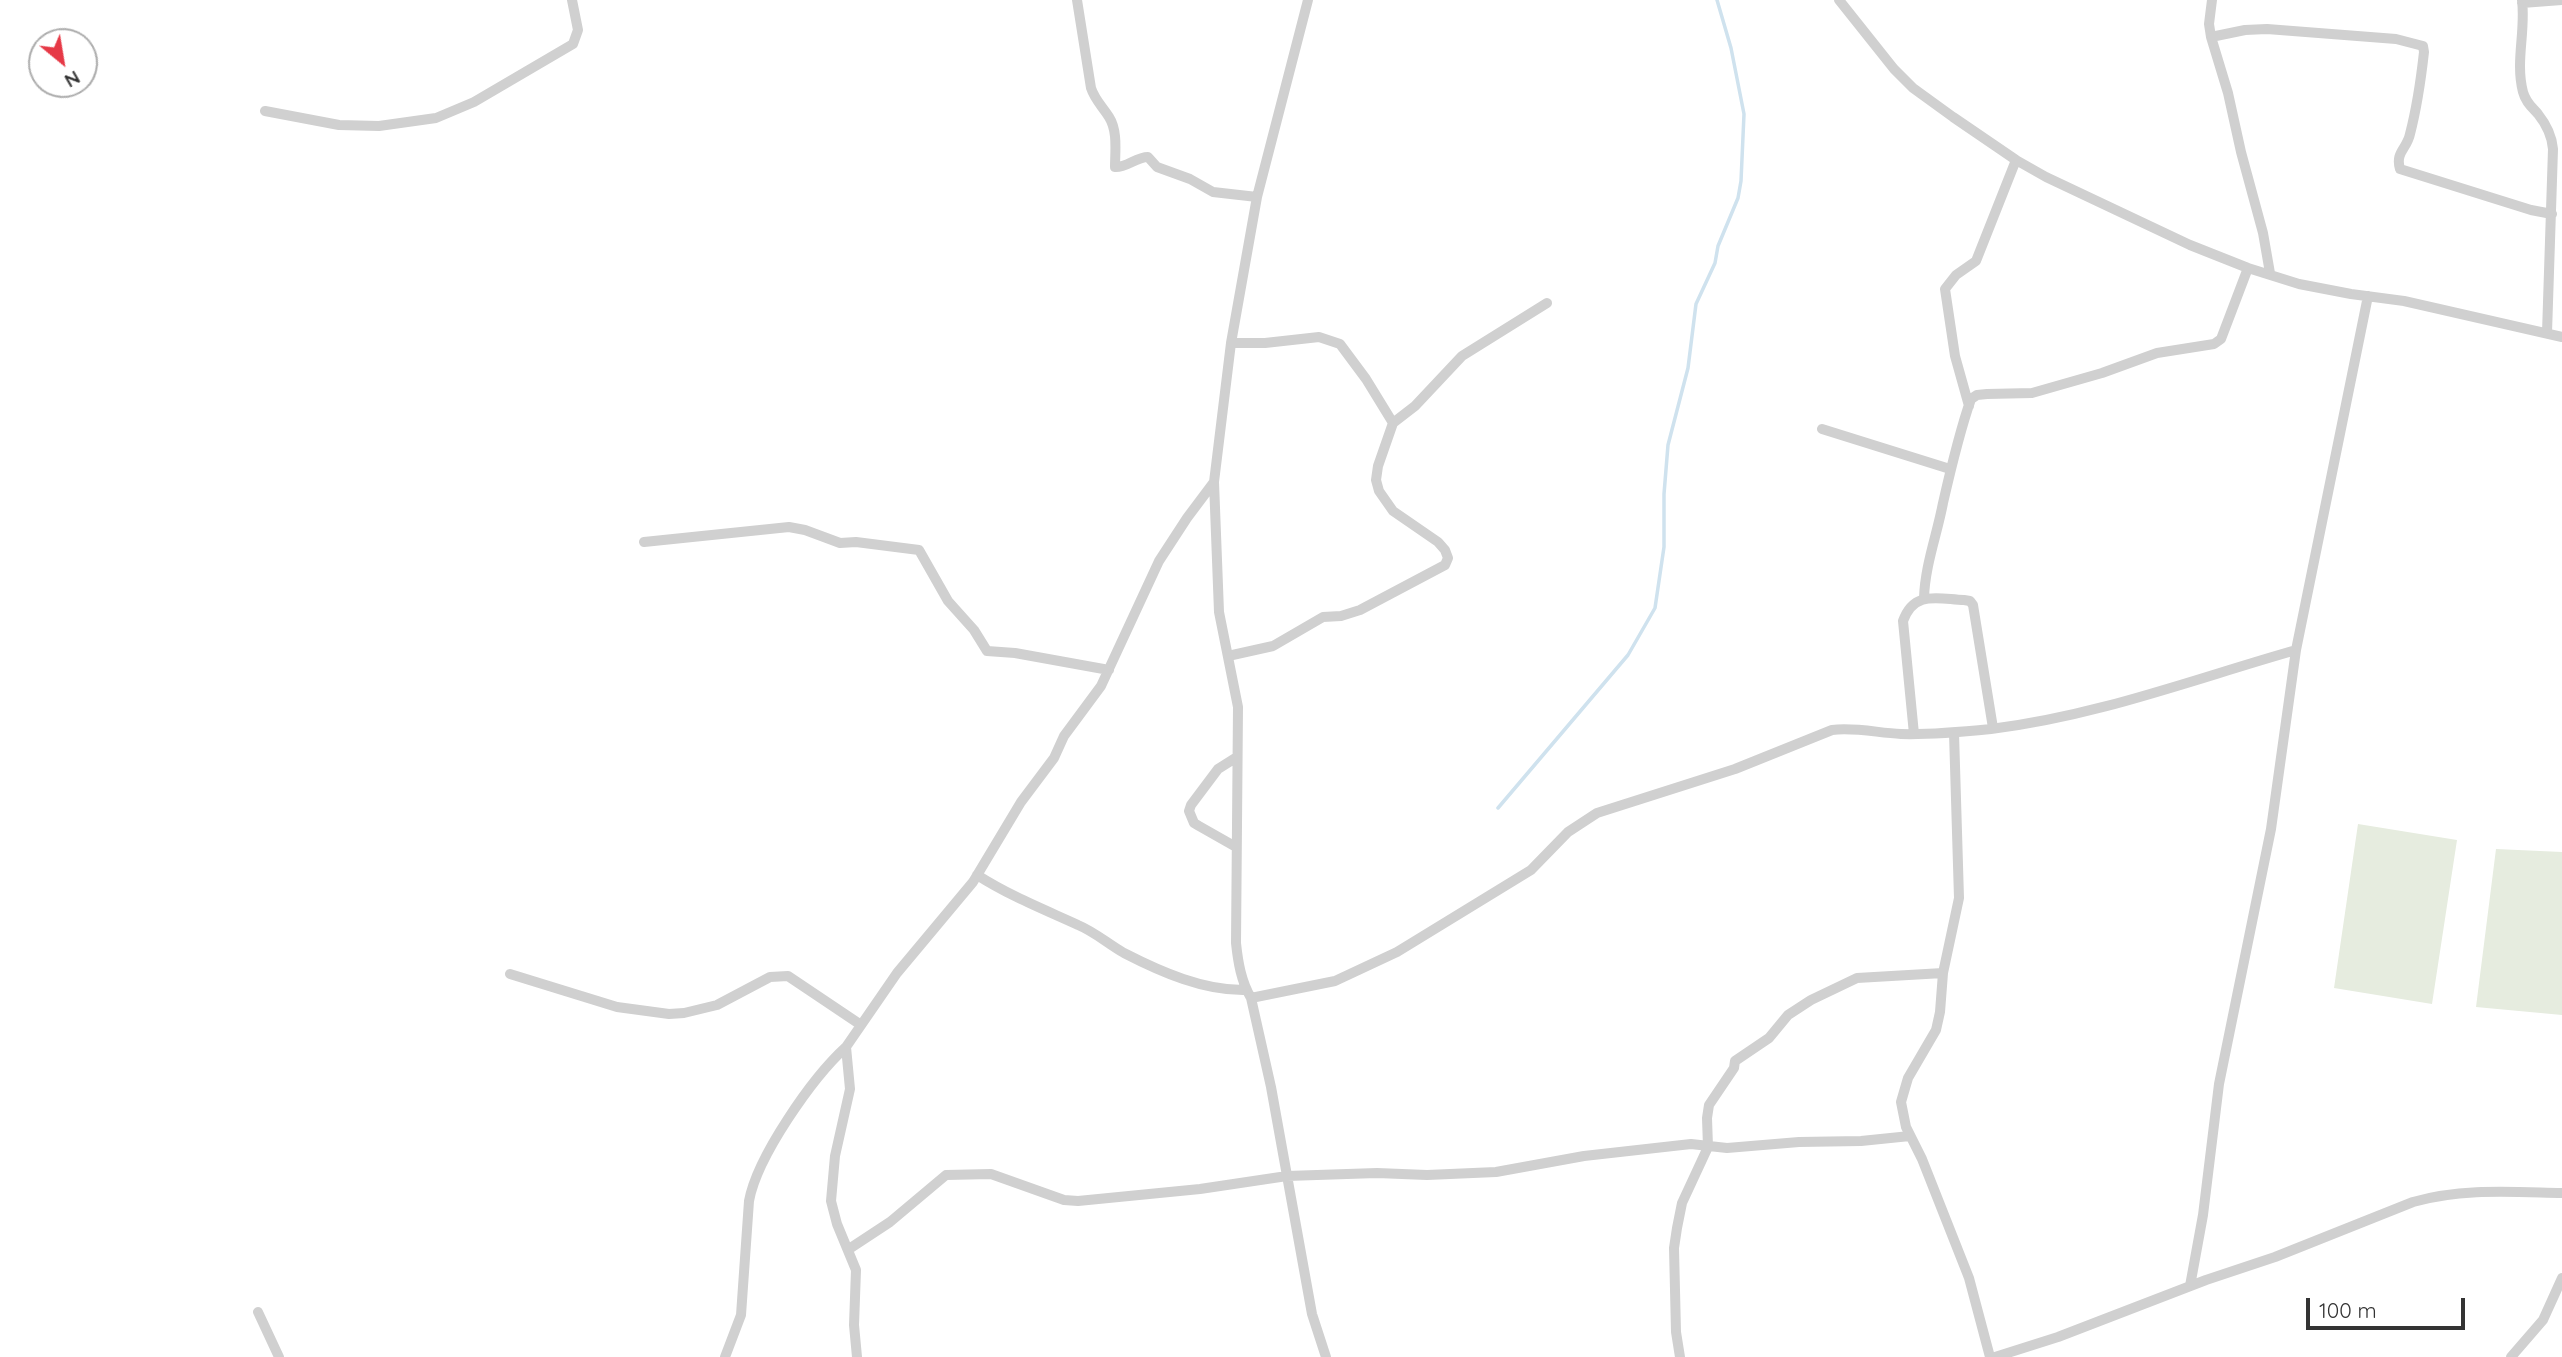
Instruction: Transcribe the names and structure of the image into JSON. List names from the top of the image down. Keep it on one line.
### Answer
{"scale_bar":"100 m","north":"bottom right"}
